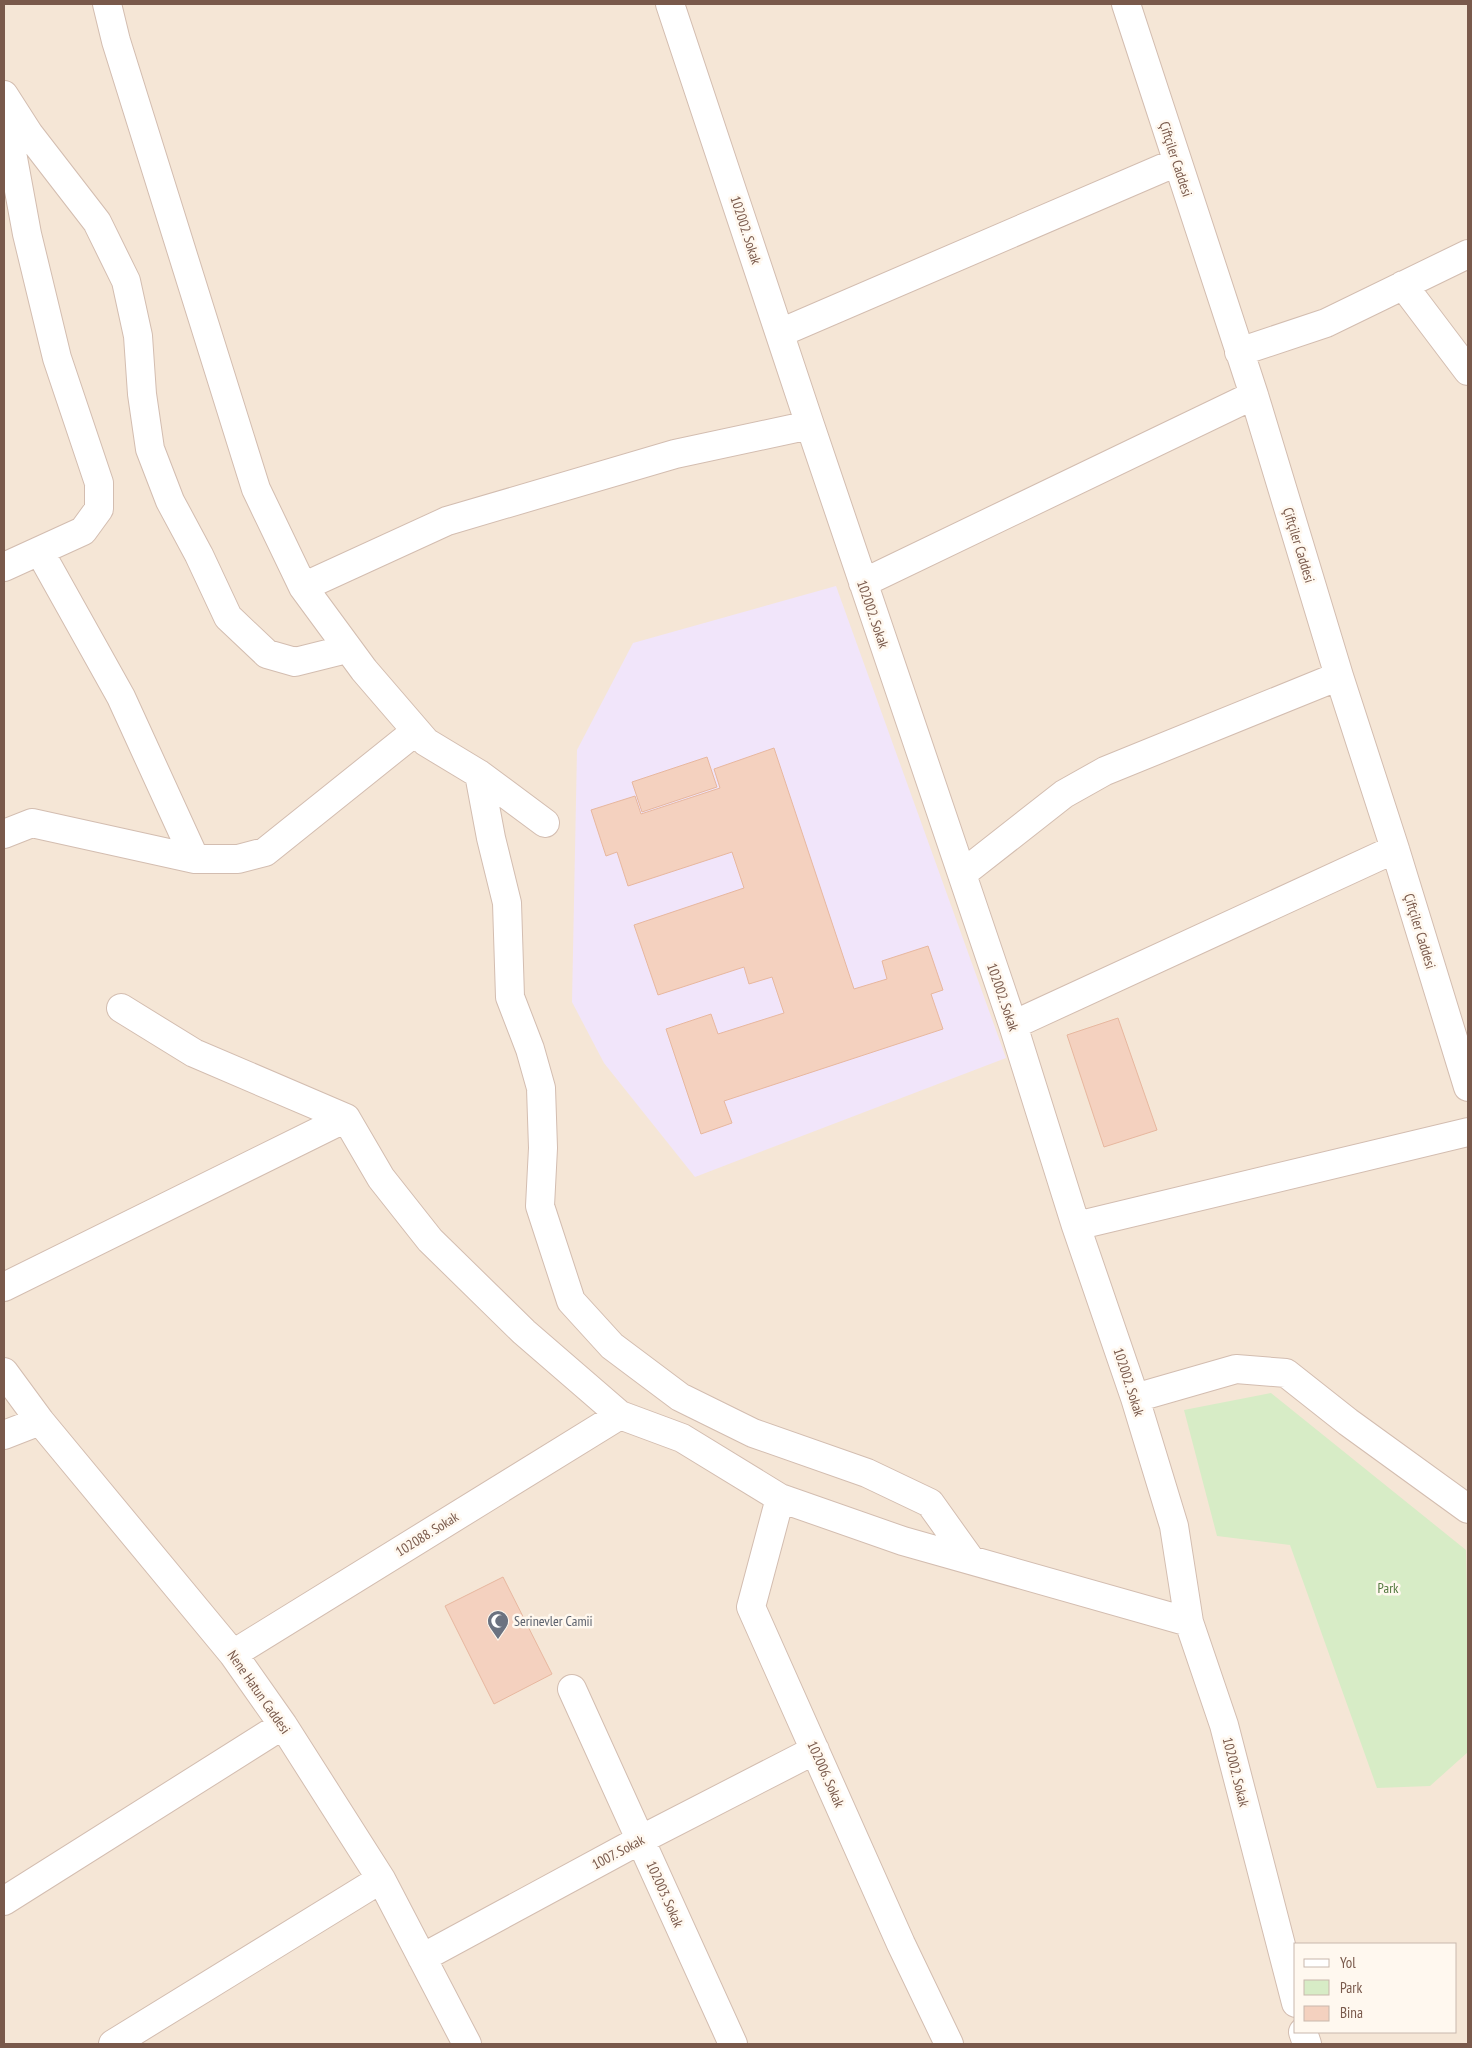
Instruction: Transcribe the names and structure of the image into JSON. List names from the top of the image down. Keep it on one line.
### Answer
{"streets":{"street":["Çiftçiler Caddesi","102002. Sokak","102088. Sokak","Nene Hatun Caddesi","102006. Sokak","1007. Sokak","102003. Sokak"]},"crossings":[["102088. Sokak","Nene Hatun Caddesi"],["Nene Hatun Caddesi","1007. Sokak"],["102006. Sokak","1007. Sokak"],["1007. Sokak","102003. Sokak"]],"parks":["Park"],"places":{"mosque":["Serinevler Camii"]},"legend":["Yol","Park","Bina"]}
